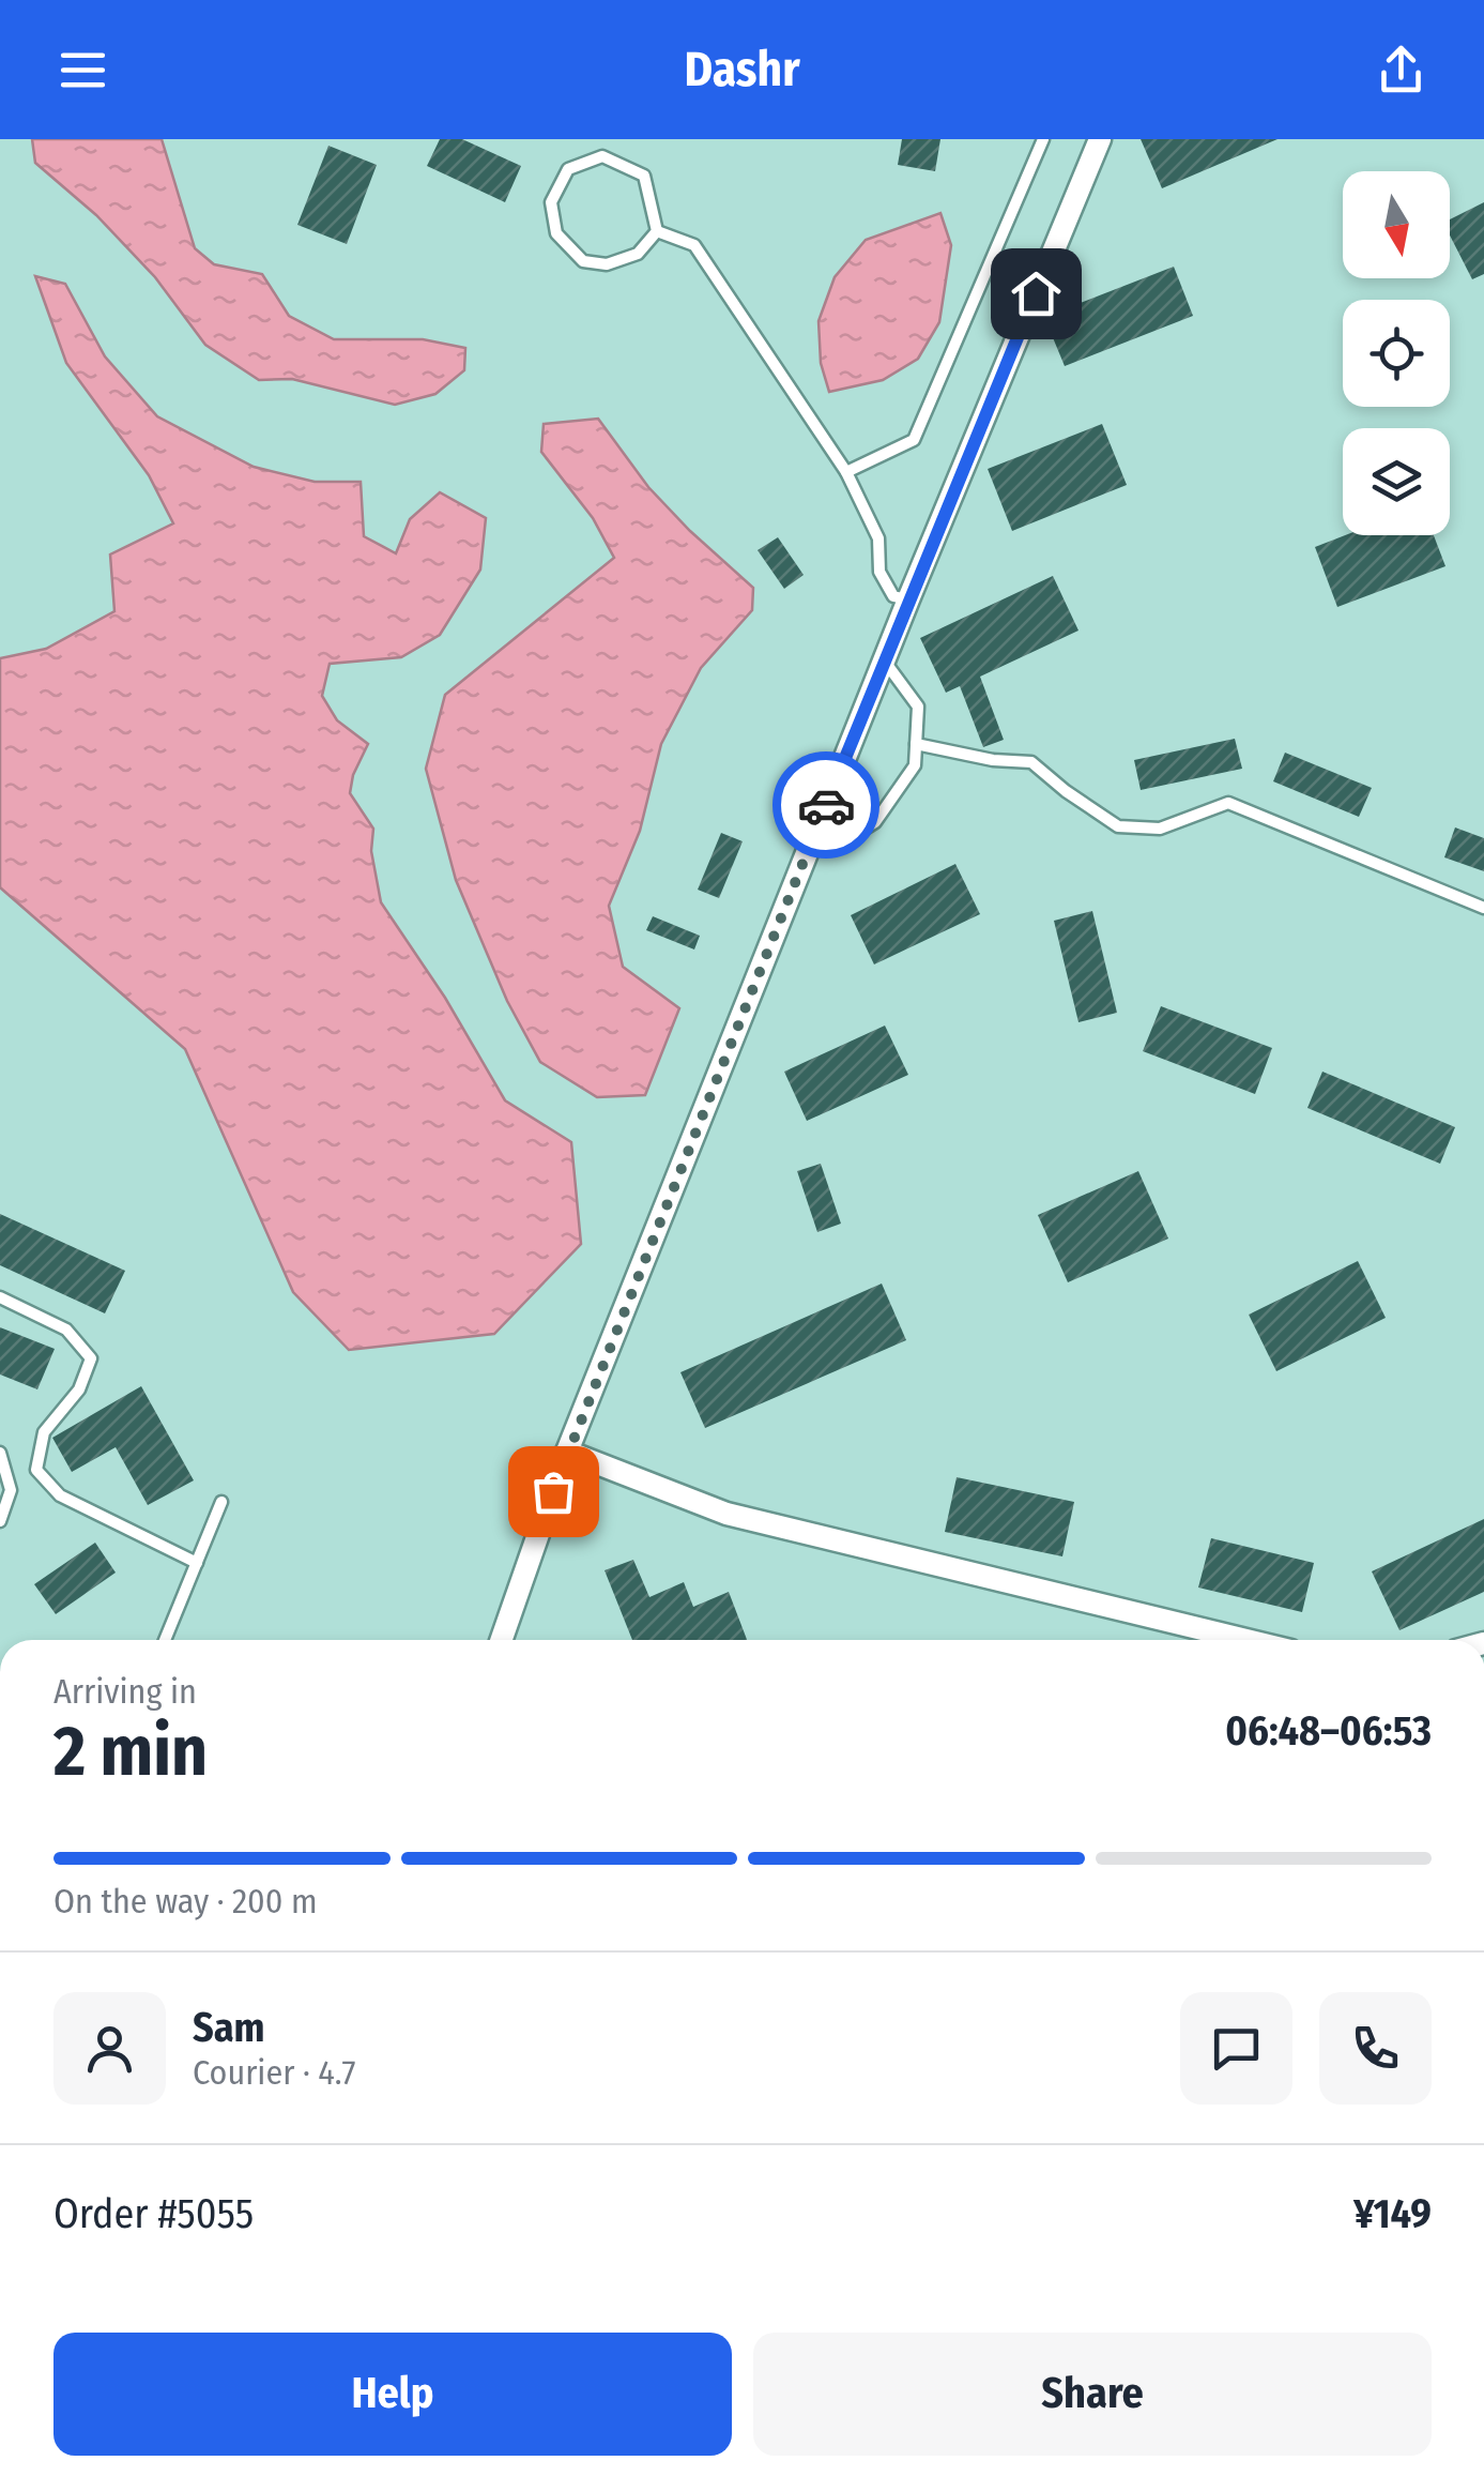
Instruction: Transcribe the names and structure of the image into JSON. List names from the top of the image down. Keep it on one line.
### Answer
{"north":"bottom","page":{"header":"Dashr","heading":["2 min","Arriving in","06:48–06:53"],"panel":["Sam","Courier · 4.7","Order #5055","¥149"],"bar":"On the way · 200 m","buttons":["Help","Share"]}}
